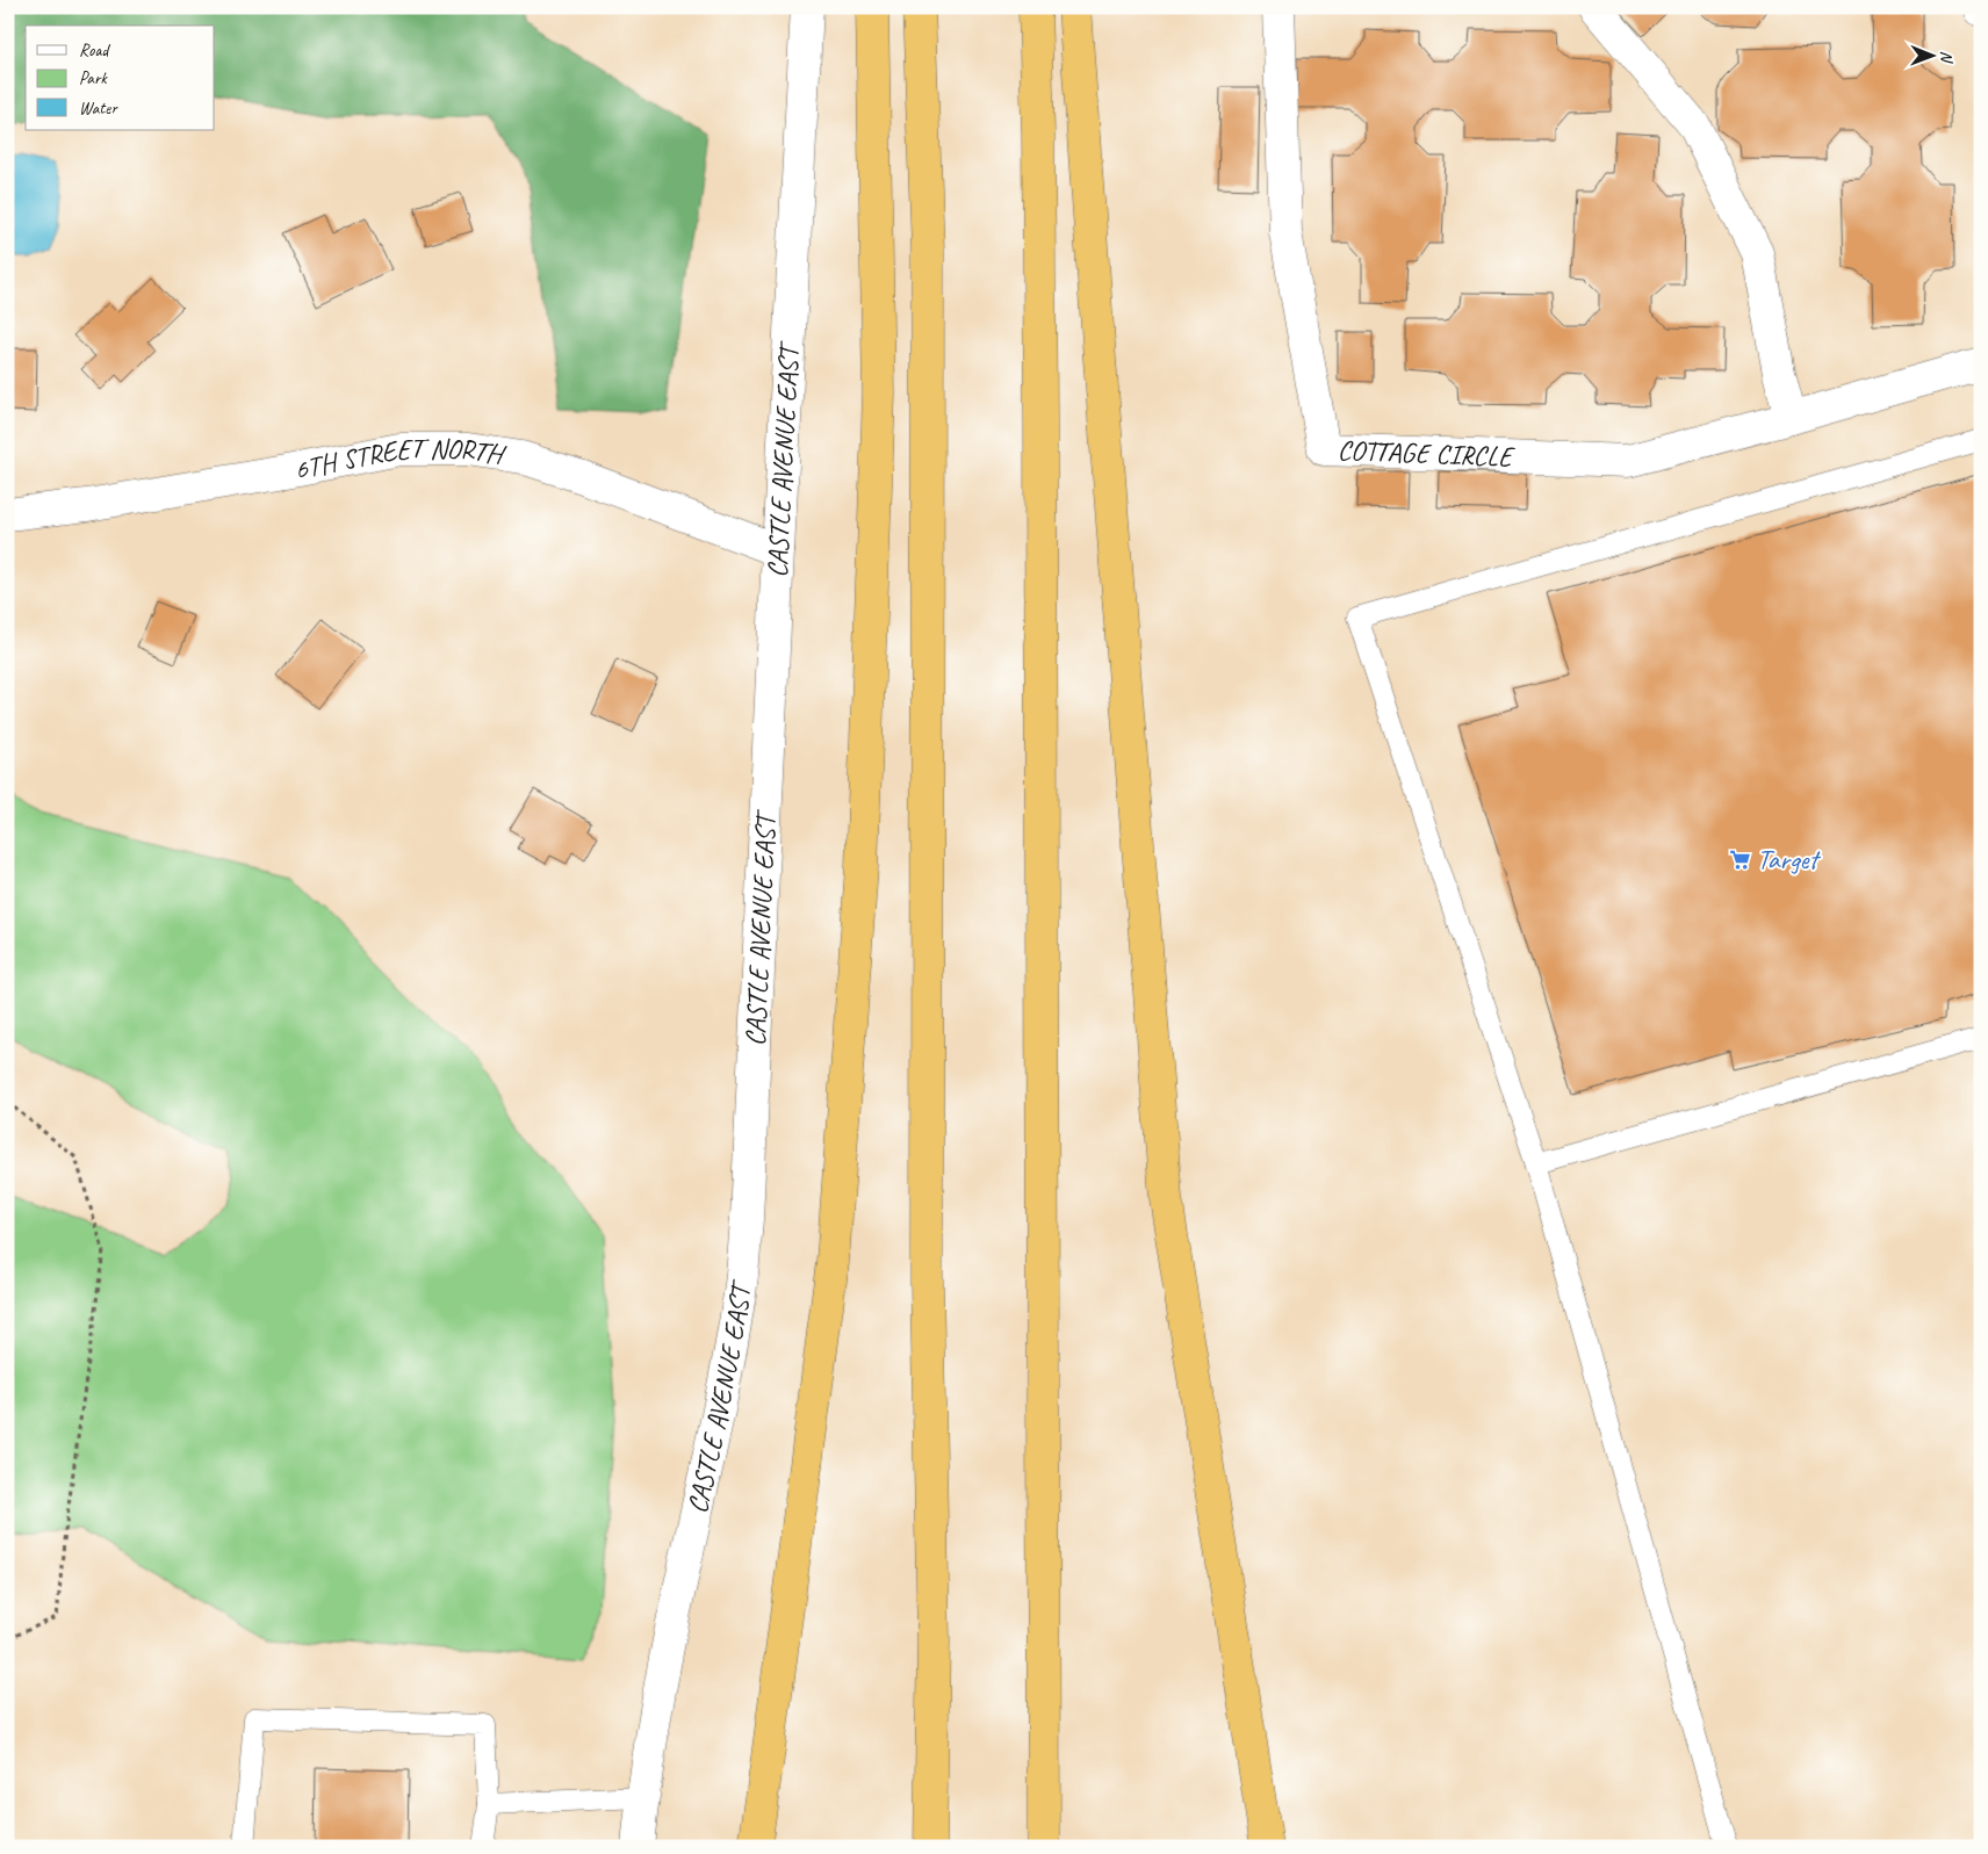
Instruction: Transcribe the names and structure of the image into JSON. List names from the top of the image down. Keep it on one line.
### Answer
{"streets":{"street":["COTTAGE CIRCLE","CASTLE AVENUE EAST","6TH STREET NORTH"]},"crossings":[["CASTLE AVENUE EAST","6TH STREET NORTH"]],"places":{"supermarket":["Target"]},"legend":["Road","Park","Water"],"north":"right"}
